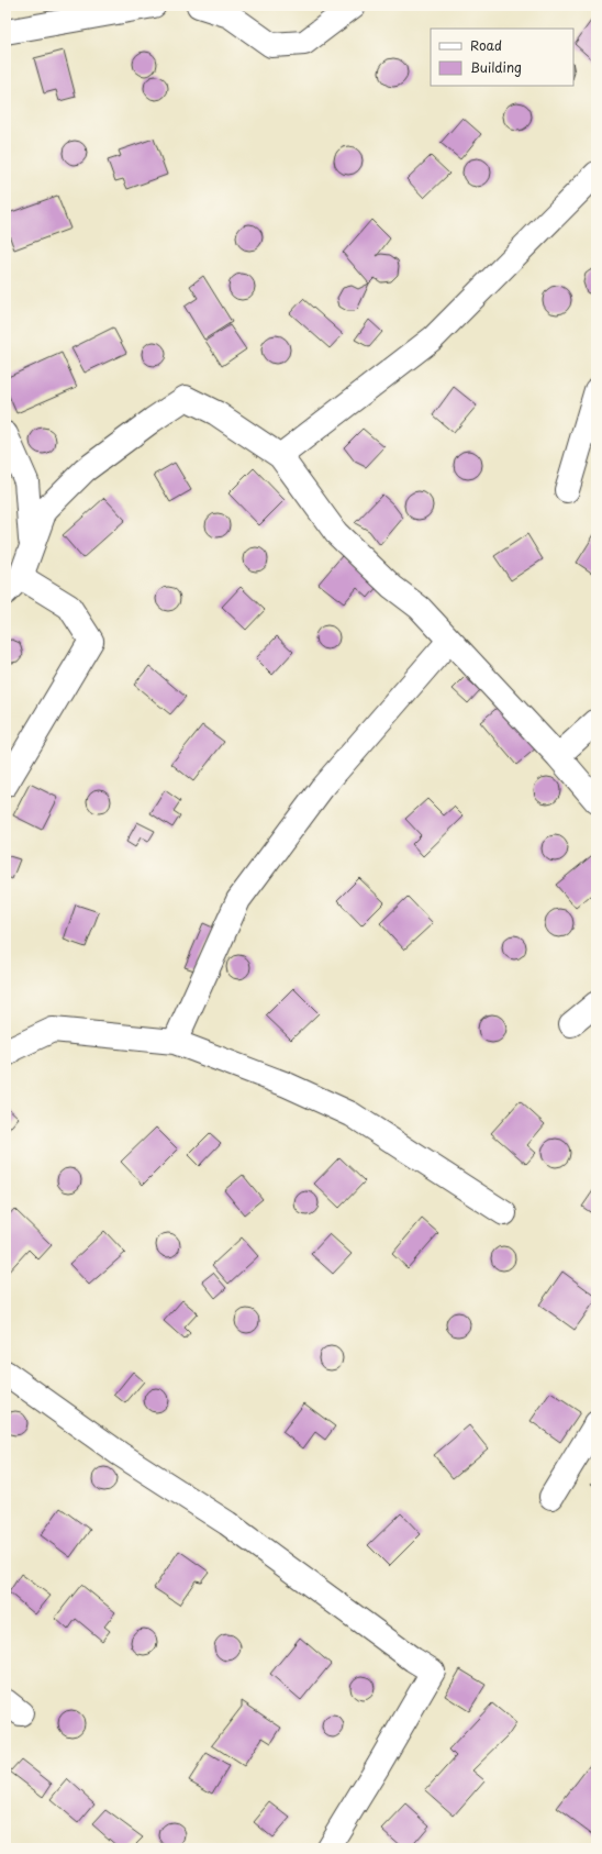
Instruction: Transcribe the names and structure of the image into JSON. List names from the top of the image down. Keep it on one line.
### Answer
{"legend":["Road","Building"]}
